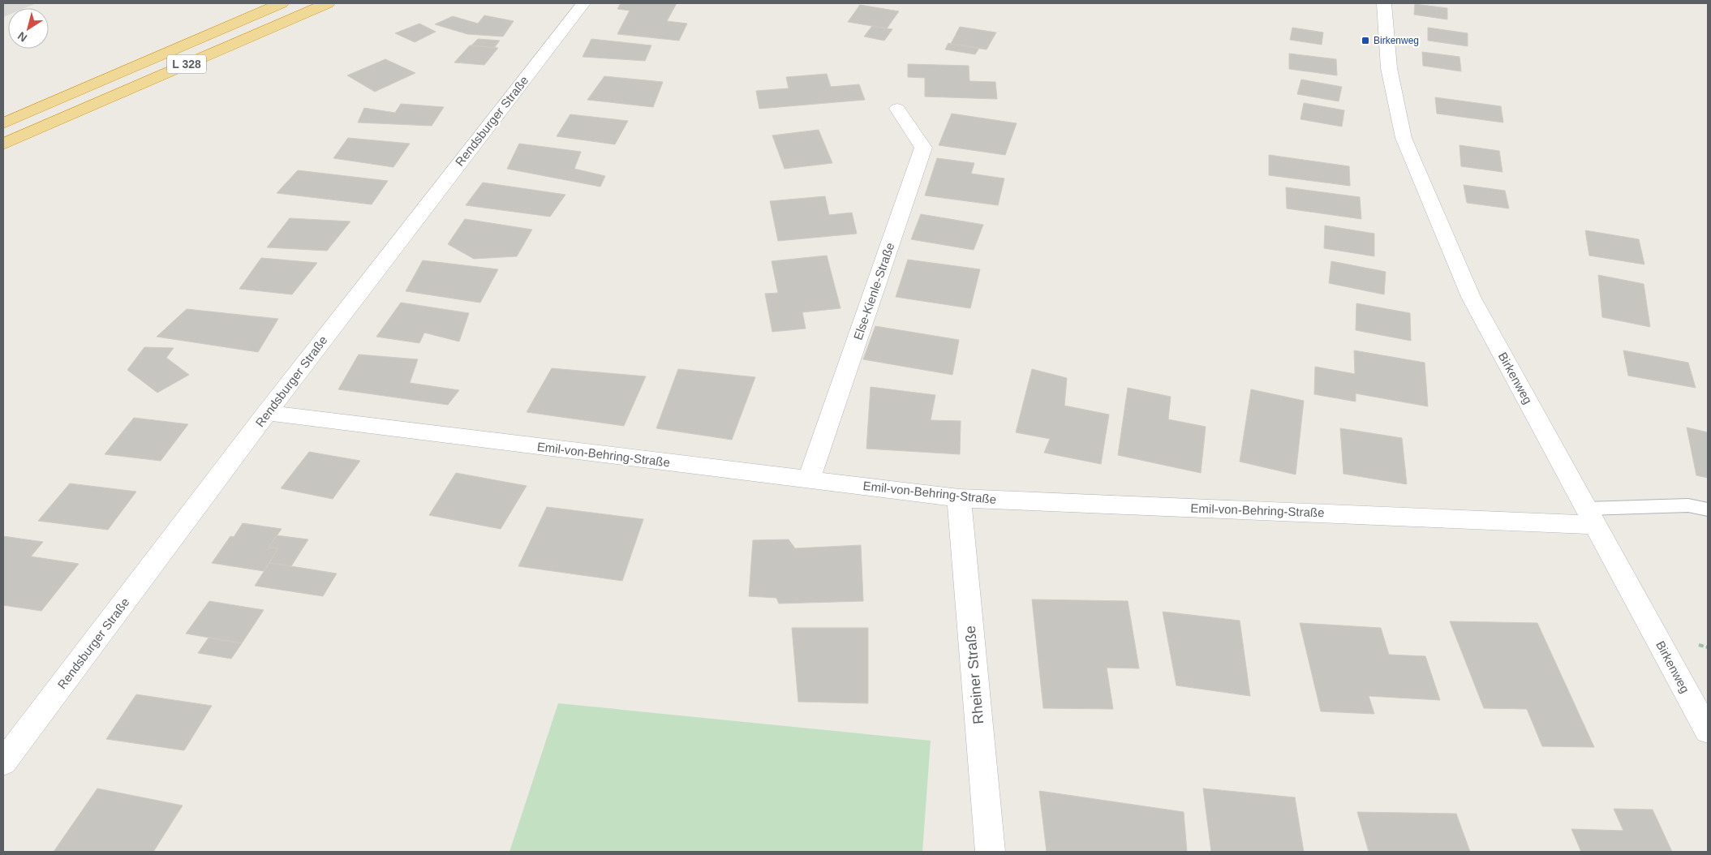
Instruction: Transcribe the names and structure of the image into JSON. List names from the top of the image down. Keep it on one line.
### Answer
{"streets":{"highway":["L 328"],"street":["Rendsburger Straße","Else-Kienle-Straße","Birkenweg","Emil-von-Behring-Straße","Rheiner Straße"]},"crossings":[["Rendsburger Straße","Emil-von-Behring-Straße"],["Else-Kienle-Straße","Emil-von-Behring-Straße"],["Birkenweg","Emil-von-Behring-Straße"],["Emil-von-Behring-Straße","Rheiner Straße"]],"places":{"transit":["Birkenweg"]},"north":"bottom left"}
